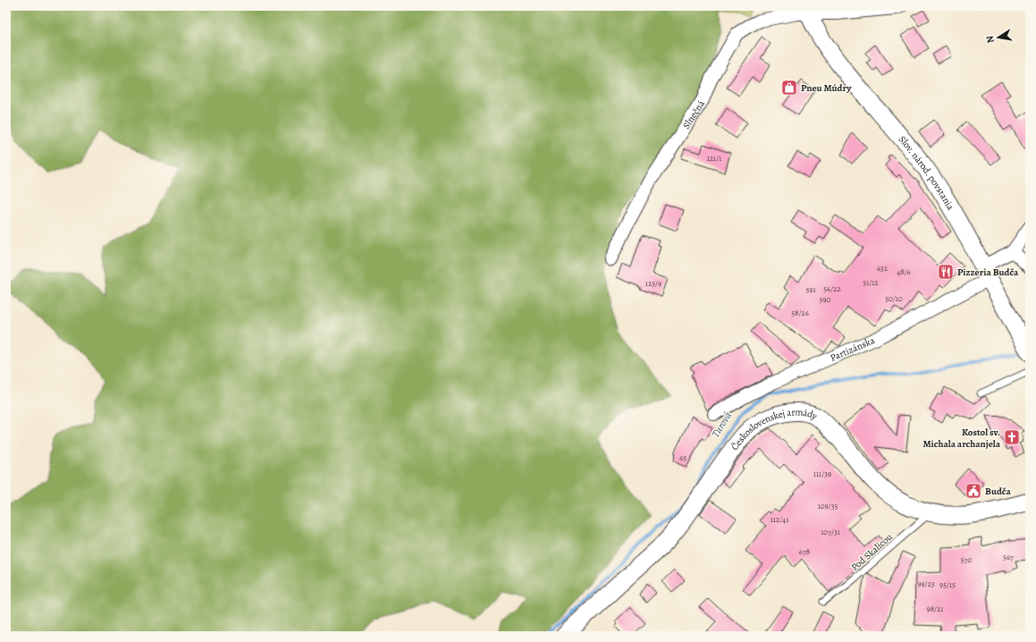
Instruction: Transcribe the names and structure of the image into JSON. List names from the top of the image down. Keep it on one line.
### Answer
{"streets":{"street":["Slnečná","Slov. národ. povstania","Partizánska","Československej armády"],"lane":["Pod Skalicou"]},"crossings":[["Slnečná","Slov. národ. povstania"],["Slov. národ. povstania","Partizánska"],["Československej armády","Pod Skalicou"]],"water":["Turová"],"places":{"shop":["Pneu Múdry"],"restaurant":["Pizzeria Budča"],"church":["Kostol sv. Michala archanjela"],"public building":["Budča"]},"house_numbers":["121/1","632","48/6","51/12","125/9","56/22","591","50/10","590","58/26","65","111/39","109/35","112/41","107/31","678","567","570","99/23","95/15","98/21"],"north":"left"}
